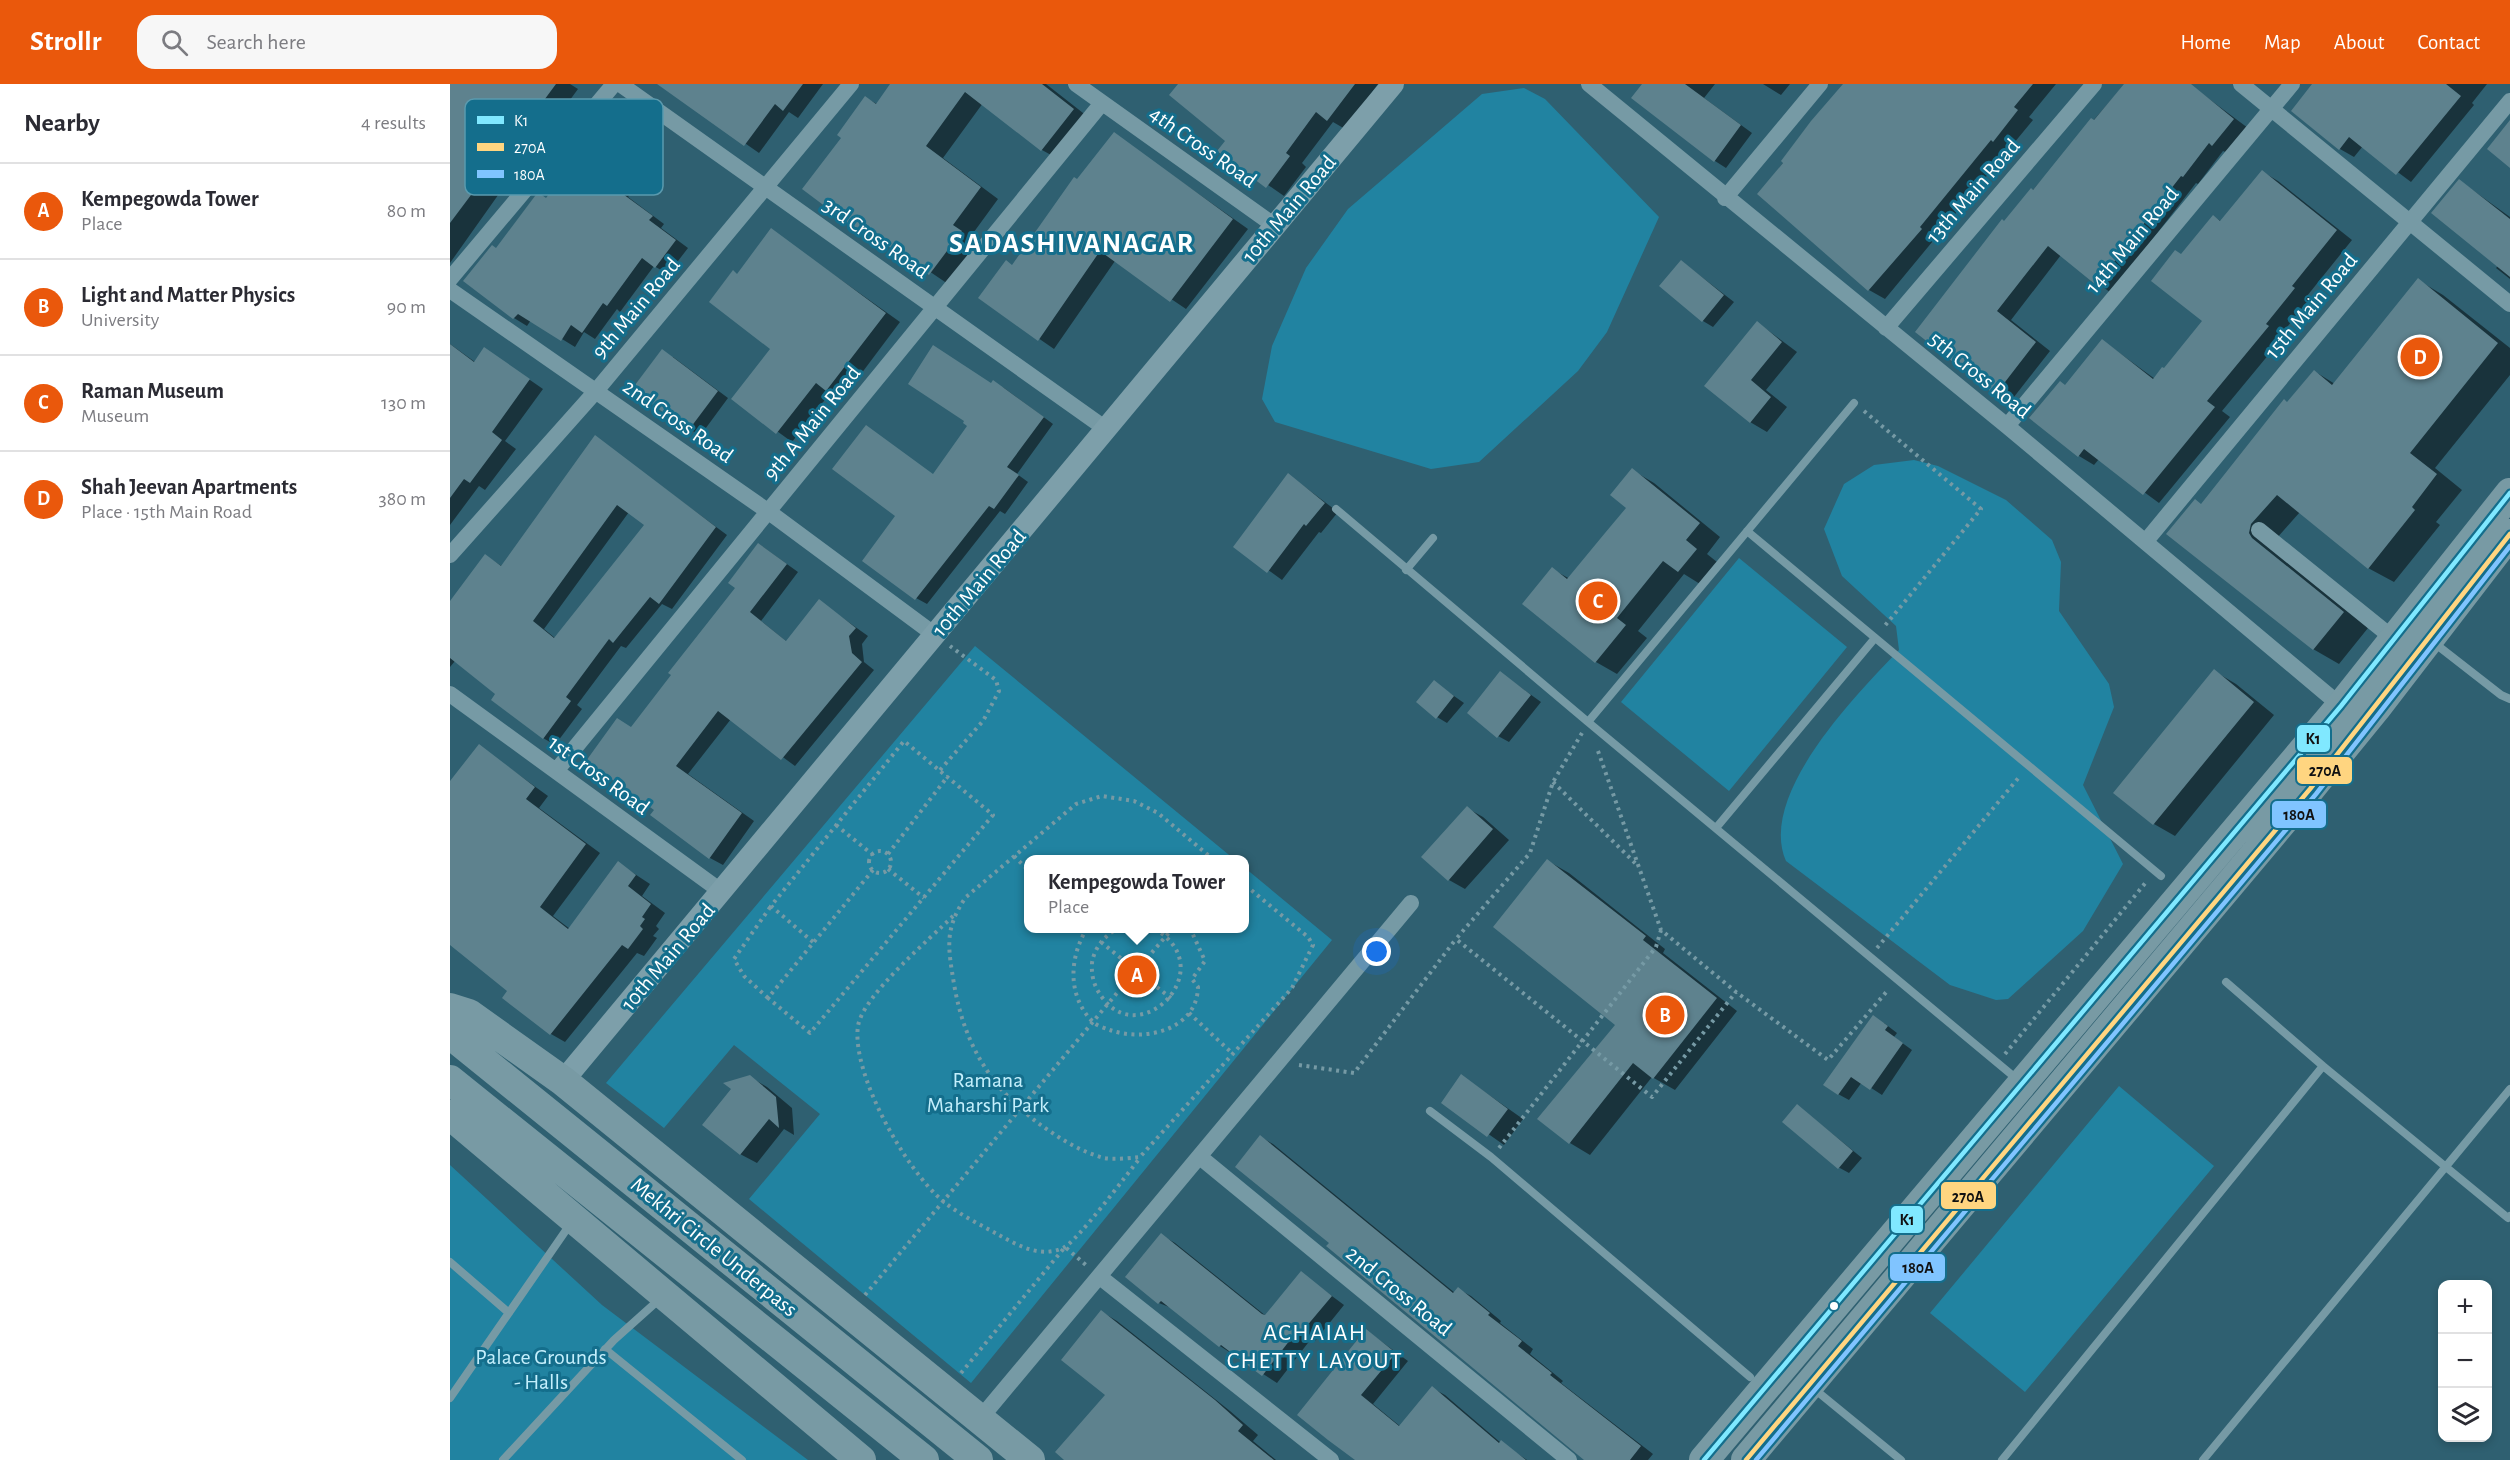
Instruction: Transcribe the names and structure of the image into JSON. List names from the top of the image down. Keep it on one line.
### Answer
{"streets":{"highway":["Mekhri Circle Underpass"],"street":["4th Cross Road","13th Main Road","10th Main Road","3rd Cross Road","14th Main Road","15th Main Road","9th Main Road","5th Cross Road","2nd Cross Road","9th A Main Road","1st Cross Road"]},"crossings":[["4th Cross Road","10th Main Road"],["4th Cross Road","9th A Main Road"],["13th Main Road","5th Cross Road"],["10th Main Road","3rd Cross Road"],["10th Main Road","2nd Cross Road"],["10th Main Road","1st Cross Road"],["3rd Cross Road","9th Main Road"],["3rd Cross Road","9th A Main Road"],["14th Main Road","5th Cross Road"],["15th Main Road","5th Cross Road"],["9th Main Road","2nd Cross Road"],["2nd Cross Road","9th A Main Road"],["9th A Main Road","1st Cross Road"]],"districts":["SADASHIVANAGAR","ACHAIAH CHETTY LAYOUT"],"parks":["Ramana Maharshi Park","Palace Grounds - Halls"],"lines":["transit line K1","transit line 270A","transit line 180A"],"legend":["K1","270A","180A"],"page":{"header":"Strollr","search":"Search here","nav":["Home","Map","About","Contact"],"heading":["Nearby","4 results"],"list":[{"mark":"A","name":"Kempegowda Tower","note":"Place","value":"80 m"},{"mark":"B","name":"Light and Matter Physics","note":"University","value":"90 m"},{"mark":"C","name":"Raman Museum","note":"Museum","value":"130 m"},{"mark":"D","name":"Shah Jeevan Apartments","note":"Place · 15th Main Road","value":"380 m"}],"pins":["D","C","A","B"],"popup":["Kempegowda Tower","Place"],"map_buttons":["+","−"]}}
